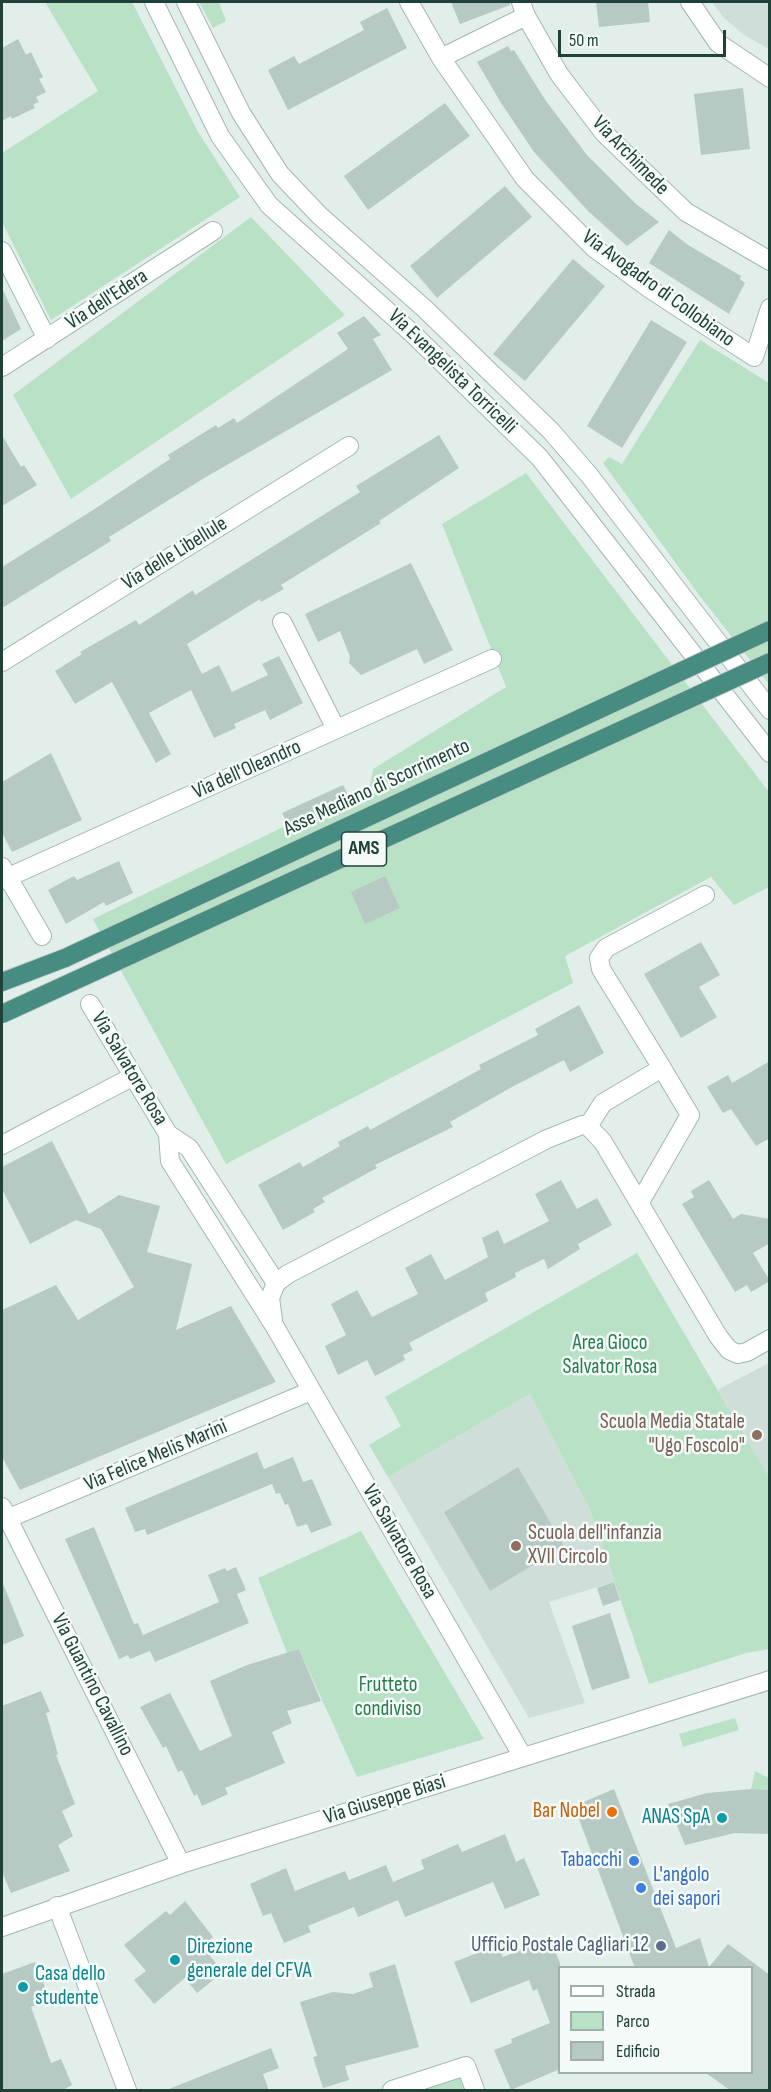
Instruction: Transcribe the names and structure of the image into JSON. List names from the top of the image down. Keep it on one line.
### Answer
{"streets":{"highway":["Asse Mediano di Scorrimento","AMS"],"street":["Via Archimede","Via Avogadro di Collobiano","Via dell'Edera","Via Evangelista Torricelli","Via delle Libellule","Via dell'Oleandro","Via Salvatore Rosa","Via Felice Melis Marini","Via Guantino Cavallino","Via Giuseppe Biasi"]},"crossings":[["Via Archimede","Via Avogadro di Collobiano"],["Via Salvatore Rosa","Via Felice Melis Marini"],["Via Salvatore Rosa","Via Giuseppe Biasi"],["Via Felice Melis Marini","Via Guantino Cavallino"],["Via Guantino Cavallino","Via Giuseppe Biasi"]],"parks":["Area Gioco Salvator Rosa","Frutteto condiviso"],"places":["Scuola Media Statale \"Ugo Foscolo\"","Scuola dell'infanzia XVII Circolo","Bar Nobel","ANAS SpA","Tabacchi","L'angolo dei sapori","Ufficio Postale Cagliari 12","Direzione generale del CFVA","Casa dello studente"],"legend":["Strada","Parco","Edificio"],"scale_bar":"50 m"}
